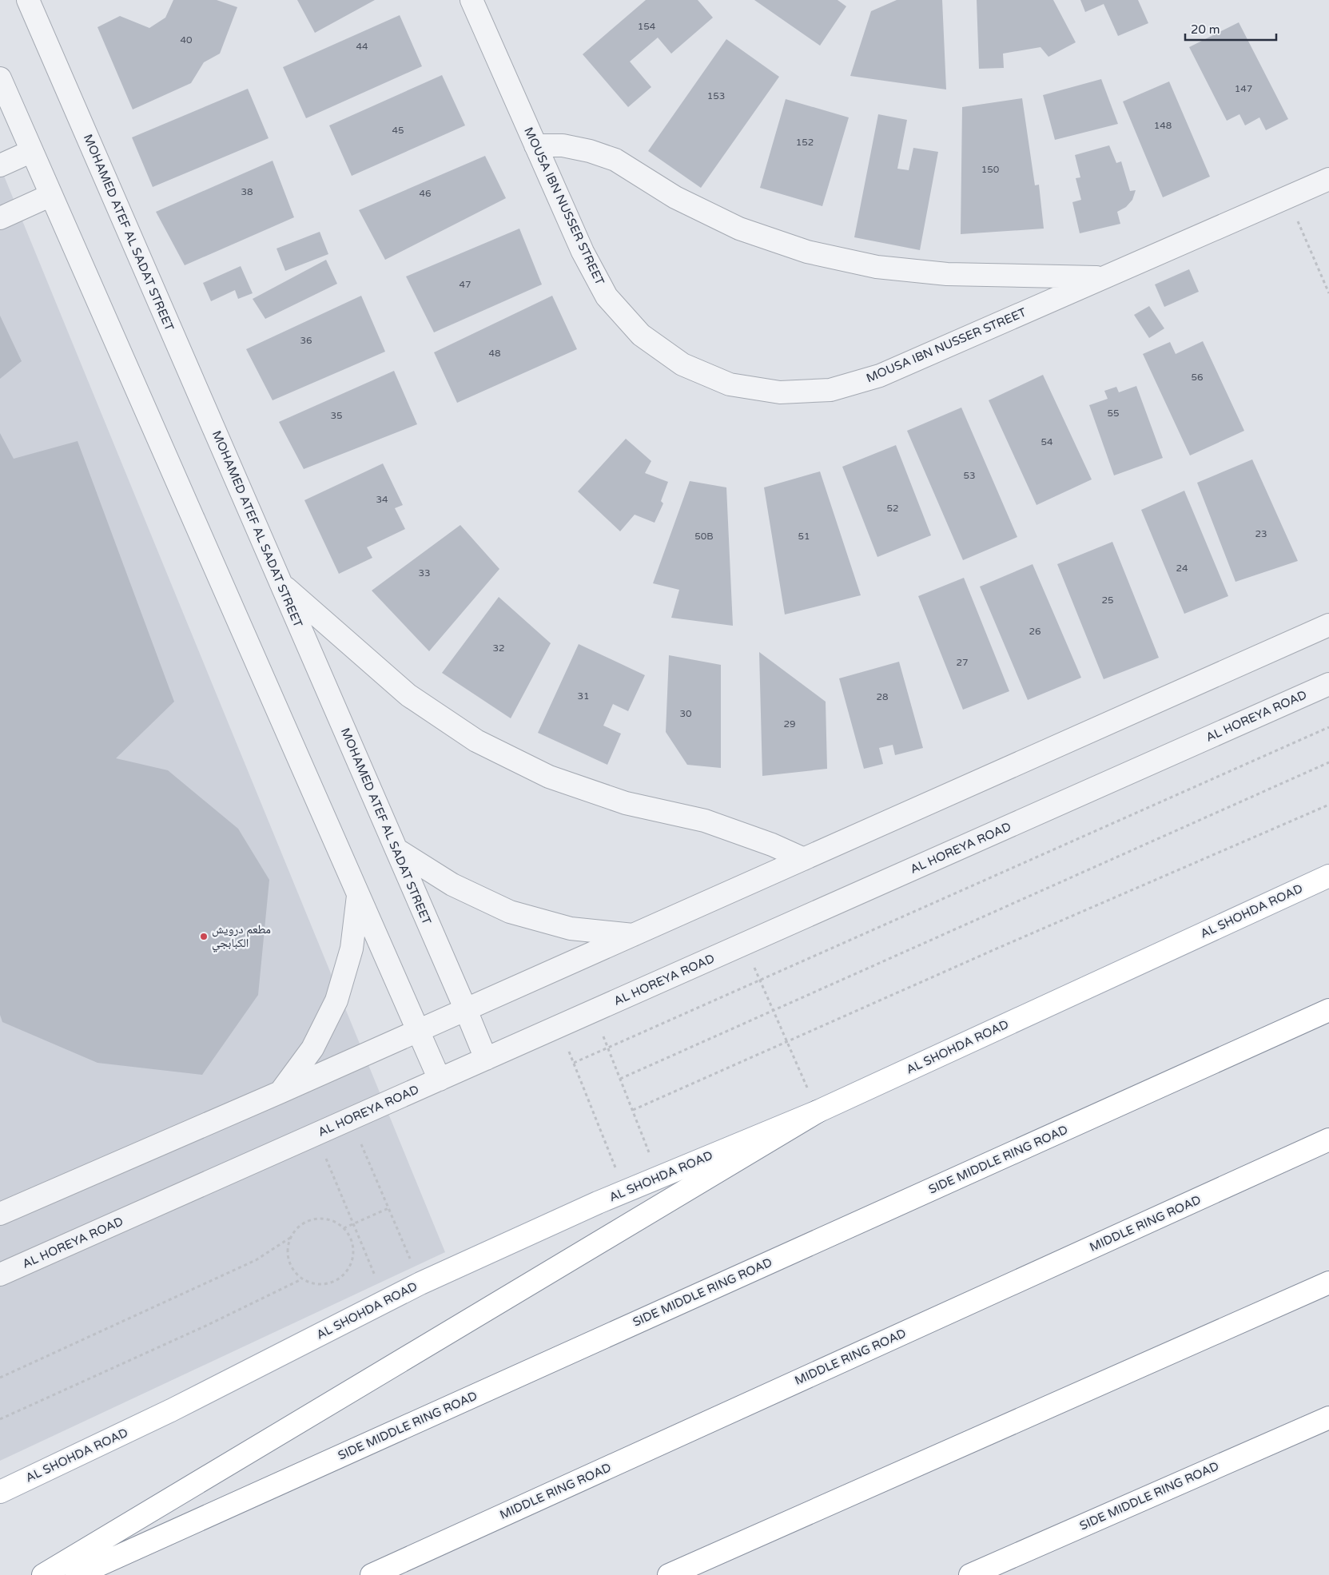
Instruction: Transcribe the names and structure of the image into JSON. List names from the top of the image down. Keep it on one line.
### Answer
{"streets":{"main road":["AL SHOHDA ROAD","SIDE MIDDLE RING ROAD","MIDDLE RING ROAD"],"street":["MOUSA IBN NUSSER STREET","MOHAMED ATEF AL SADAT STREET","AL HOREYA ROAD"]},"crossings":[["MOHAMED ATEF AL SADAT STREET","AL HOREYA ROAD"]],"places":["مطعم درويش الكبابجي"],"house_numbers":["154","40","44","147","153","148","45","152","150","38","46","47","36","48","56","55","35","54","53","34","52","23","50B","51","24","33","25","26","32","27","31","28","30","29"],"scale_bar":"20 m"}
